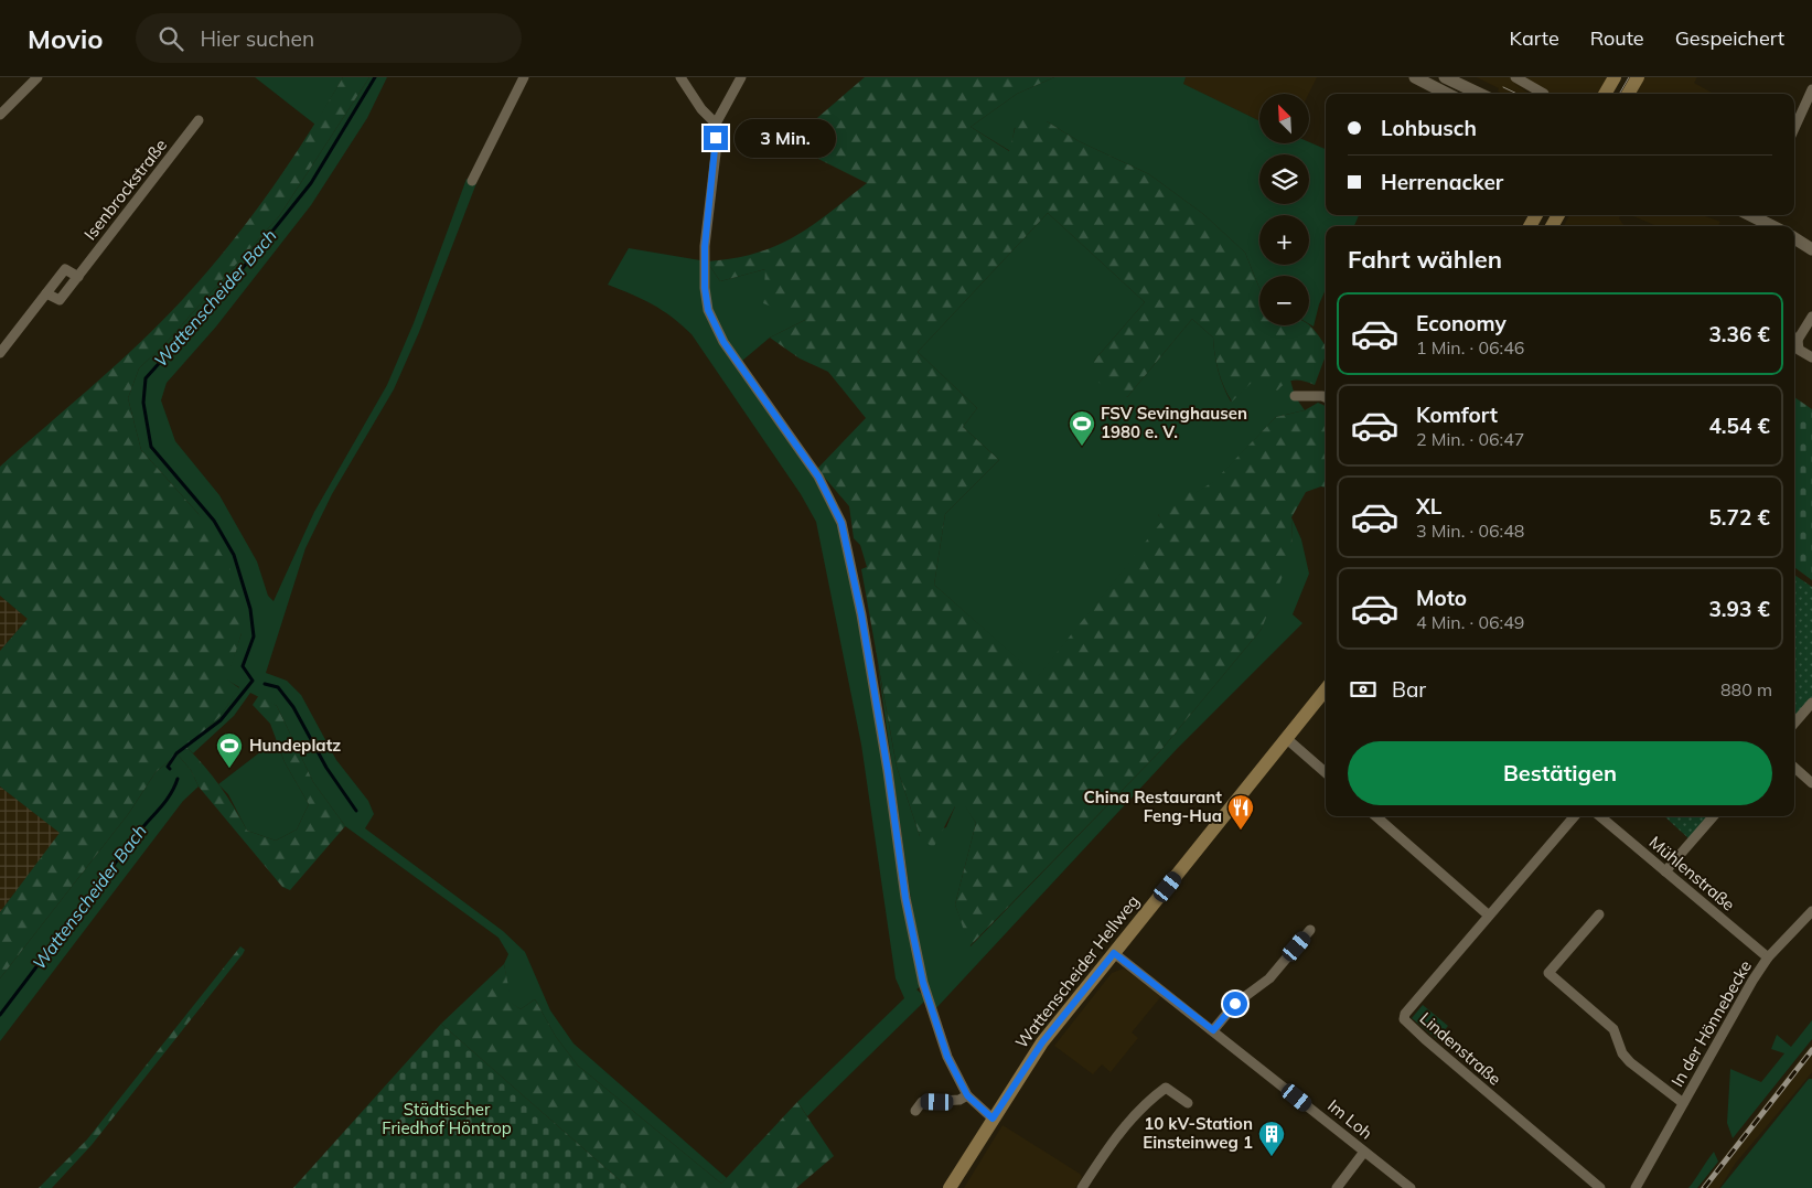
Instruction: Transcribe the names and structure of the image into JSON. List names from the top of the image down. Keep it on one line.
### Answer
{"streets":{"main road":["Wattenscheider Hellweg"],"street":["Isenbrockstraße","Mühlenstraße","In der Hönnebecke","Lindenstraße","Im Loh"]},"crossings":[["Mühlenstraße","In der Hönnebecke"],["Wattenscheider Hellweg","Im Loh"]],"water":["Wattenscheider Bach"],"parks":["Städtischer Friedhof Höntrop"],"places":{"sports":["FSV Sevinghausen 1980 e. V.","Hundeplatz"],"restaurant":["China Restaurant Feng-Hua"],"building":["10 kV-Station Einsteinweg 1"]},"north":"top left","page":{"header":"Movio","search":"Hier suchen","nav":["Karte","Route","Gespeichert"],"map_buttons":["+","−"],"banner":["Lohbusch","Herrenacker"],"bubble":"3 Min.","heading":"Fahrt wählen","list":[{"name":"Economy","note":"1 Min. · 06:46","value":"3.36 €"},{"name":"Komfort","note":"2 Min. · 06:47","value":"4.54 €"},{"name":"XL","note":"3 Min. · 06:48","value":"5.72 €"},{"name":"Moto","note":"4 Min. · 06:49","value":"3.93 €"}],"pay":["Bar","880 m"],"buttons":"Bestätigen"}}
